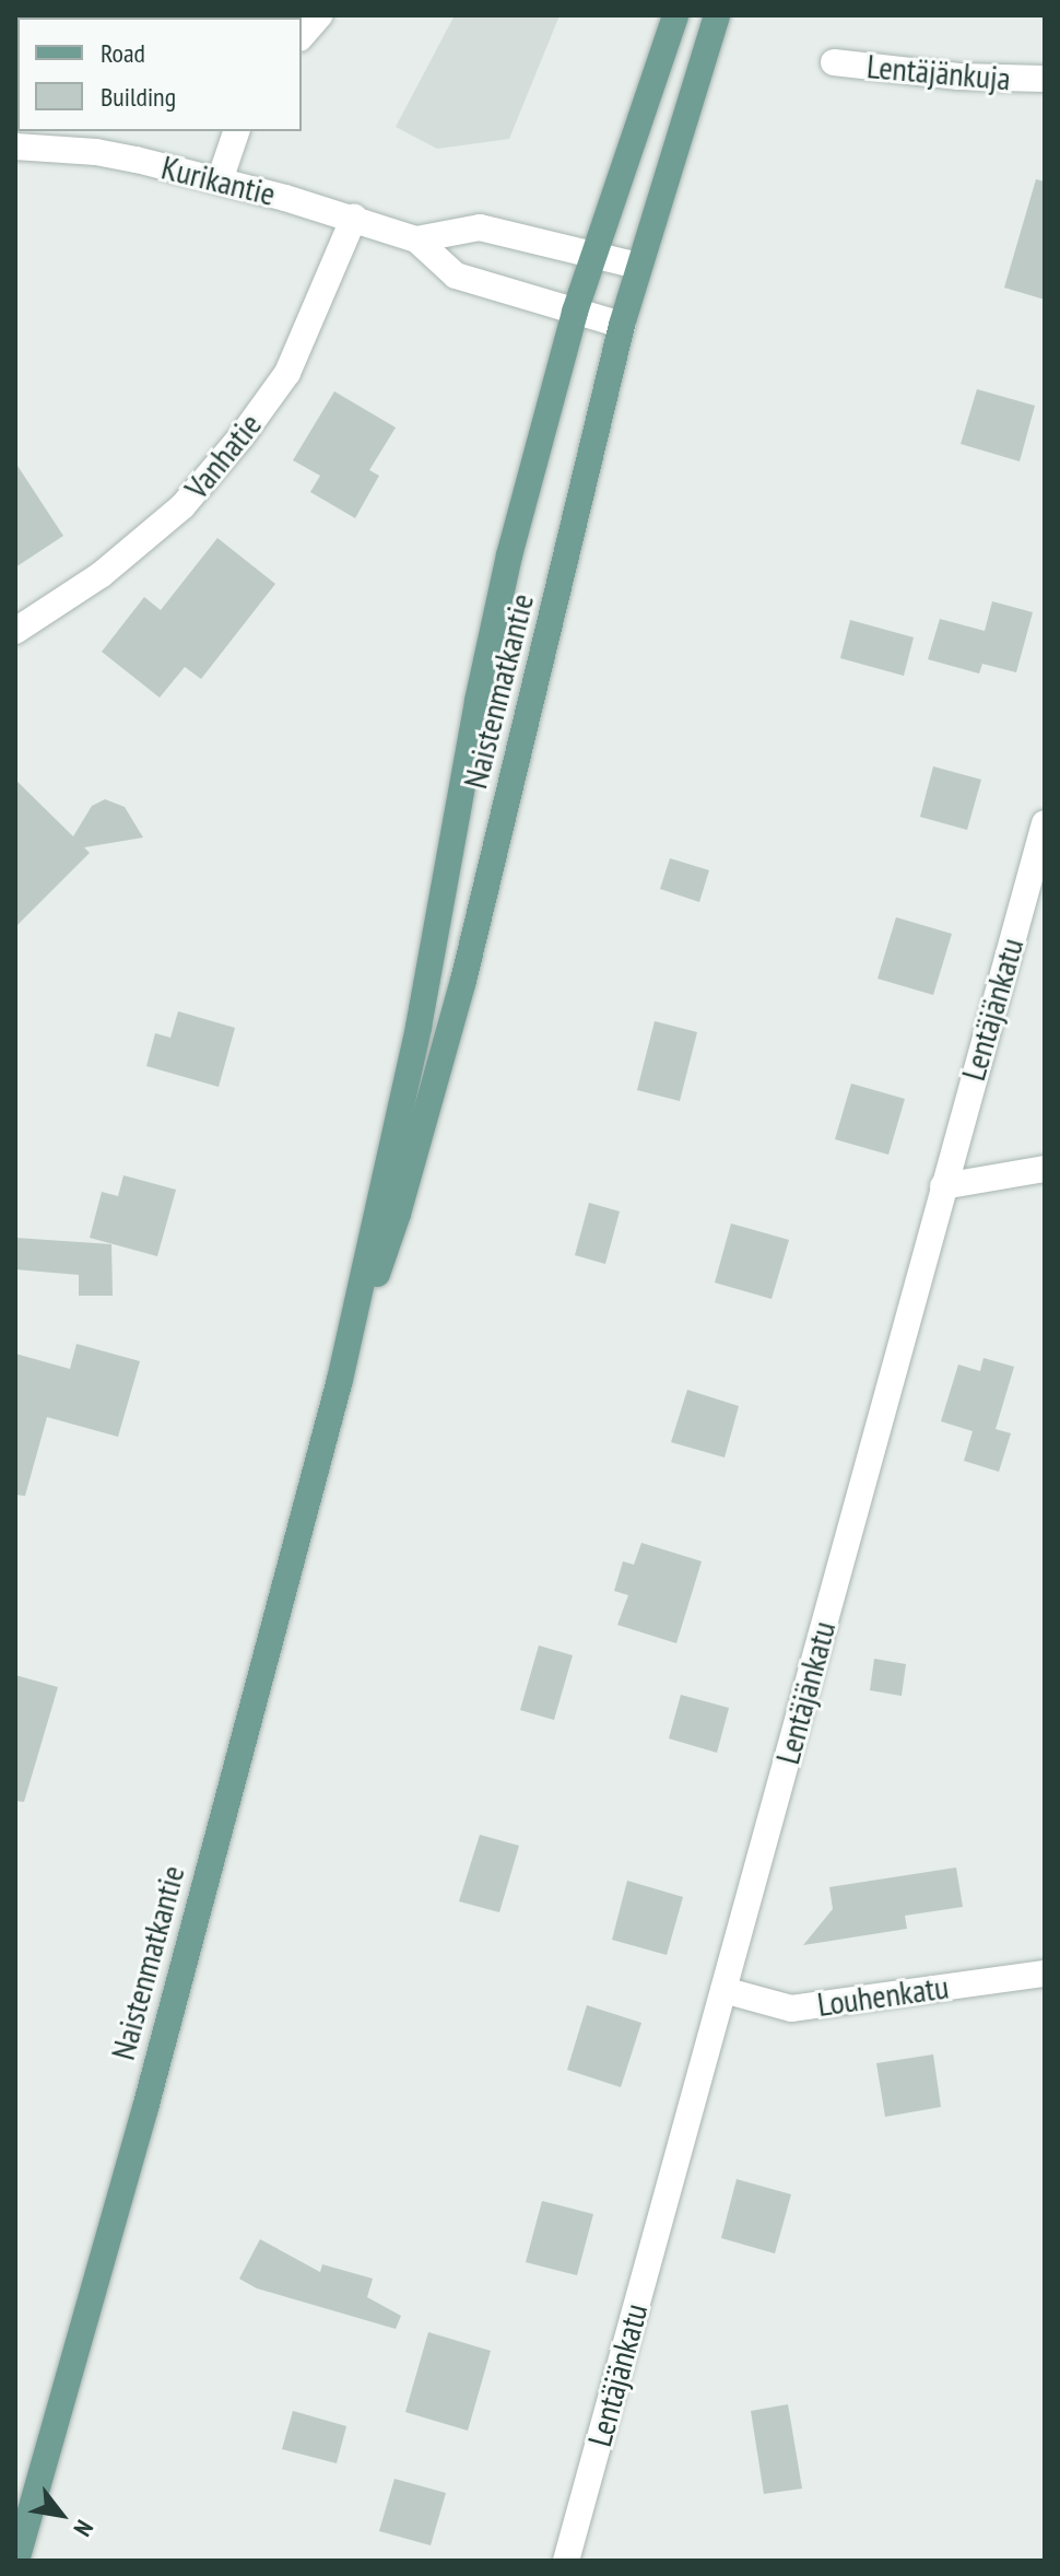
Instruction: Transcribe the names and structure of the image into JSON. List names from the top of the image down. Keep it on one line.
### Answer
{"streets":{"main road":["Naistenmatkantie"],"street":["Lentäjänkuja","Kurikantie","Vanhatie","Lentäjänkatu","Louhenkatu"]},"crossings":[["Kurikantie","Vanhatie"],["Kurikantie","Naistenmatkantie"],["Lentäjänkatu","Louhenkatu"]],"legend":["Road","Building"],"north":"bottom right"}
